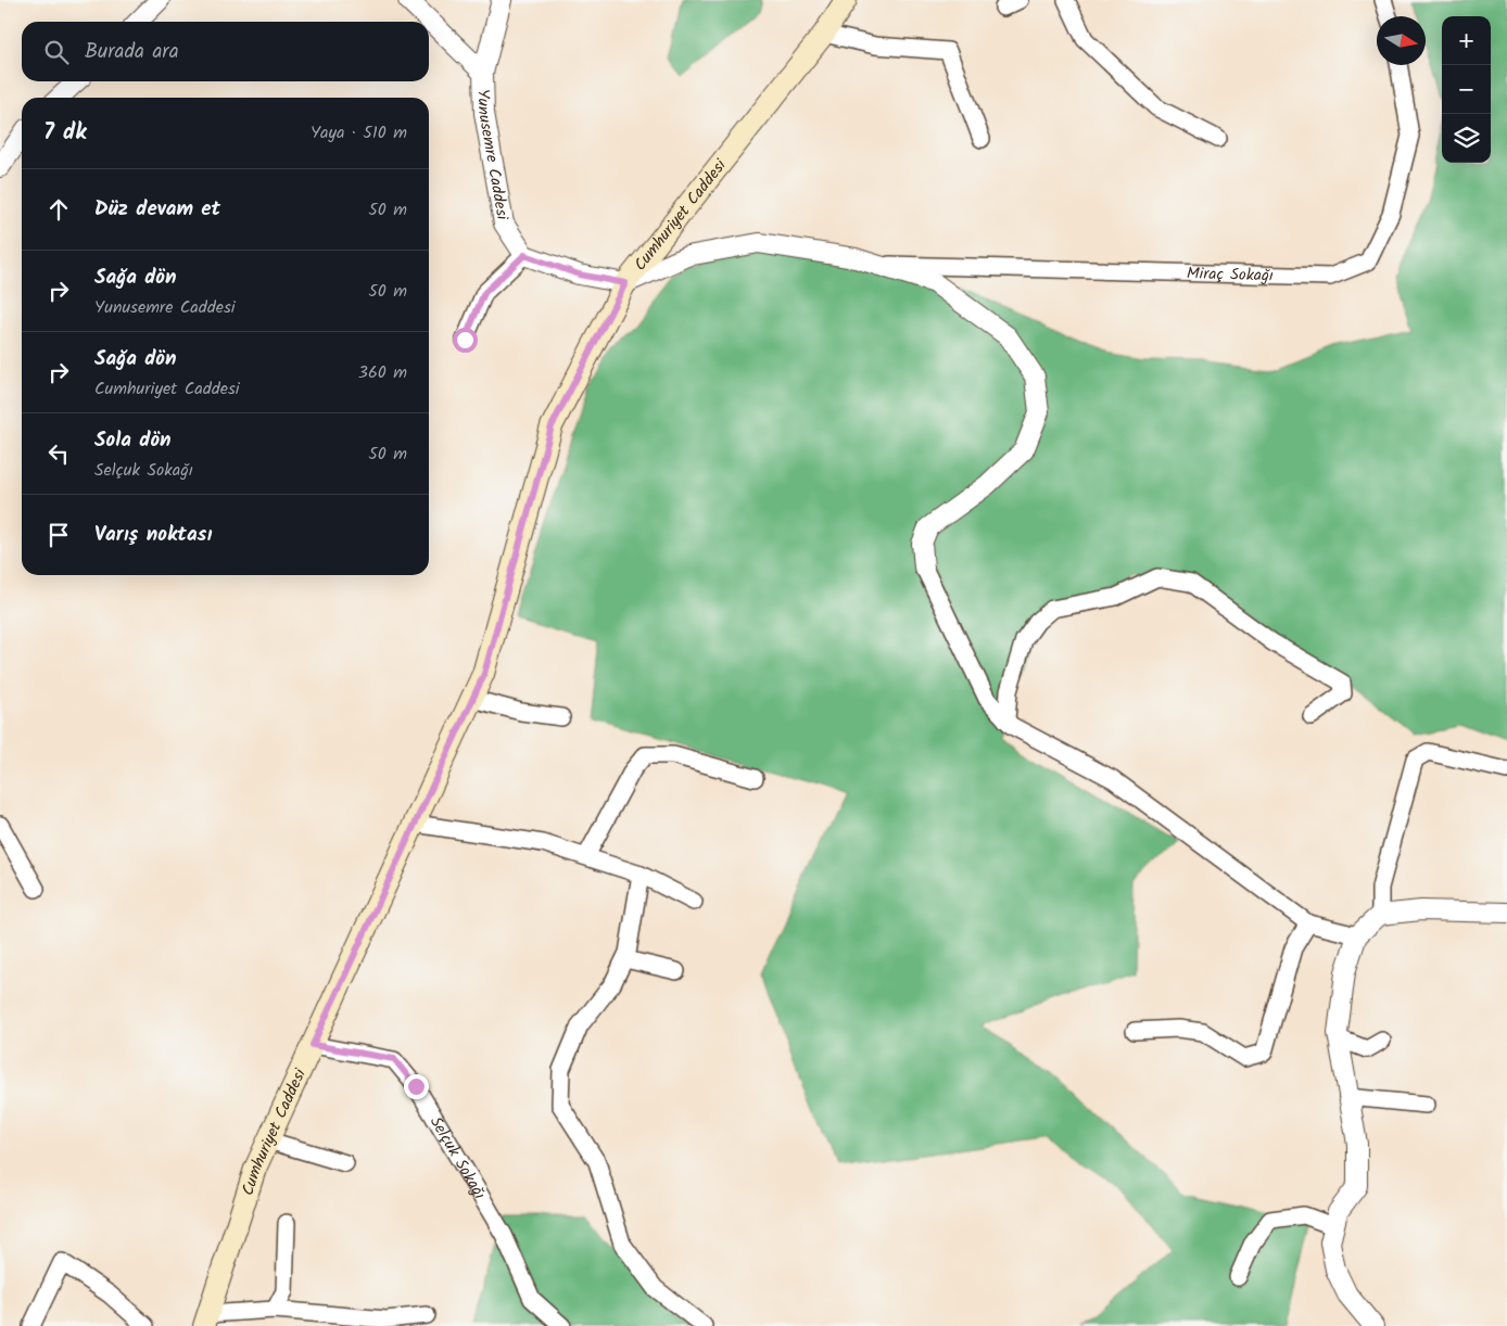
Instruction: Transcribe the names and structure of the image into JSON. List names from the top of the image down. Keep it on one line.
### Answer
{"streets":{"main road":["Cumhuriyet Caddesi"],"street":["Yunusemre Caddesi","Miraç Sokağı","Selçuk Sokağı"]},"crossings":[["Cumhuriyet Caddesi","Selçuk Sokağı"]],"north":"right","page":{"map_buttons":["+","−"],"search":"Burada ara","heading":["7 dk","Yaya · 510 m"],"list":[["Düz devam et","50 m"],["Sağa dön","Yunusemre Caddesi","50 m"],["Sağa dön","Cumhuriyet Caddesi","360 m"],["Sola dön","Selçuk Sokağı","50 m"],"Varış noktası"]}}
